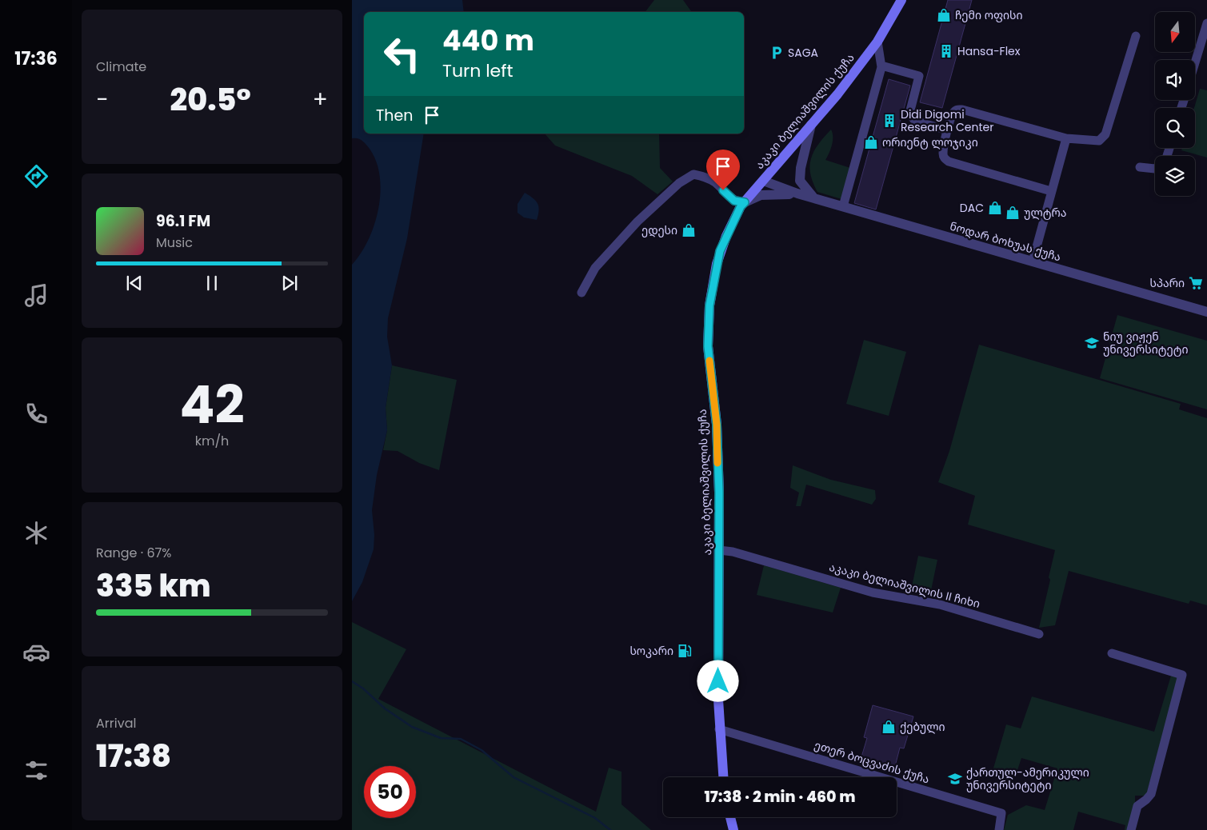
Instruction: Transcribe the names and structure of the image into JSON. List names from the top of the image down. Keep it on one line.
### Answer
{"streets":{"main road":["აკაკი ბელიაშვილის ქუჩა"],"street":["ნოდარ ბოხუას ქუჩა","აკაკი ბელიაშვილის II ჩიხი","ეთერ ბოცვაძის ქუჩა"]},"crossings":[["აკაკი ბელიაშვილის ქუჩა","აკაკი ბელიაშვილის II ჩიხი"],["აკაკი ბელიაშვილის ქუჩა","ეთერ ბოცვაძის ქუჩა"]],"places":{"shop":["ჩემი ოფისი","ორიენტ ლოჯიკი","DAC","ულტრა","ედესი","ქებული"],"building":["Hansa-Flex","Didi Digomi Research Center"],"parking":["SAGA"],"supermarket":["სპარი"],"school or university":["ნიუ ვიჟენ უნივერსიტეტი","ქართულ-ამერიკული უნივერსიტეტი"],"fuel station":["სოკარი"]},"north":"bottom","page":{"tabs":"17:36","tile":["Climate",["42","km/h"],["Range · 67%","335 km"],["Arrival","17:38"]],"turn":["440 m","Turn left"],"heat":["−","20.5°","+"],"then":"Then","song":["96.1 FM","Music"],"limit":"50","trip":"17:38 · 2 min · 460 m"}}
